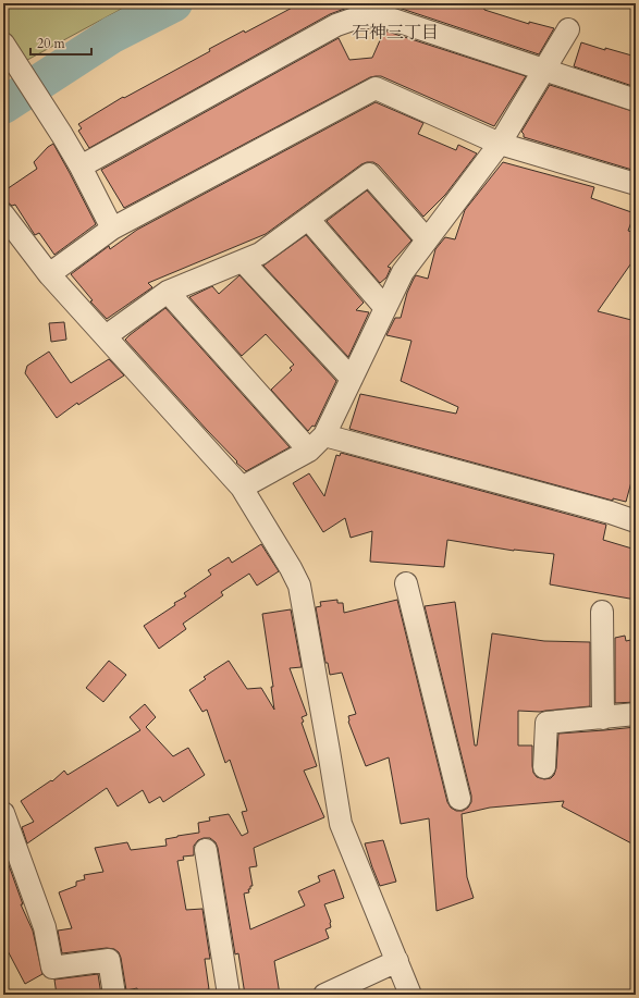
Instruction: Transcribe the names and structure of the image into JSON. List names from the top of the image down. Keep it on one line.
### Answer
{"districts":["石神三丁目"],"scale_bar":"20 m"}
